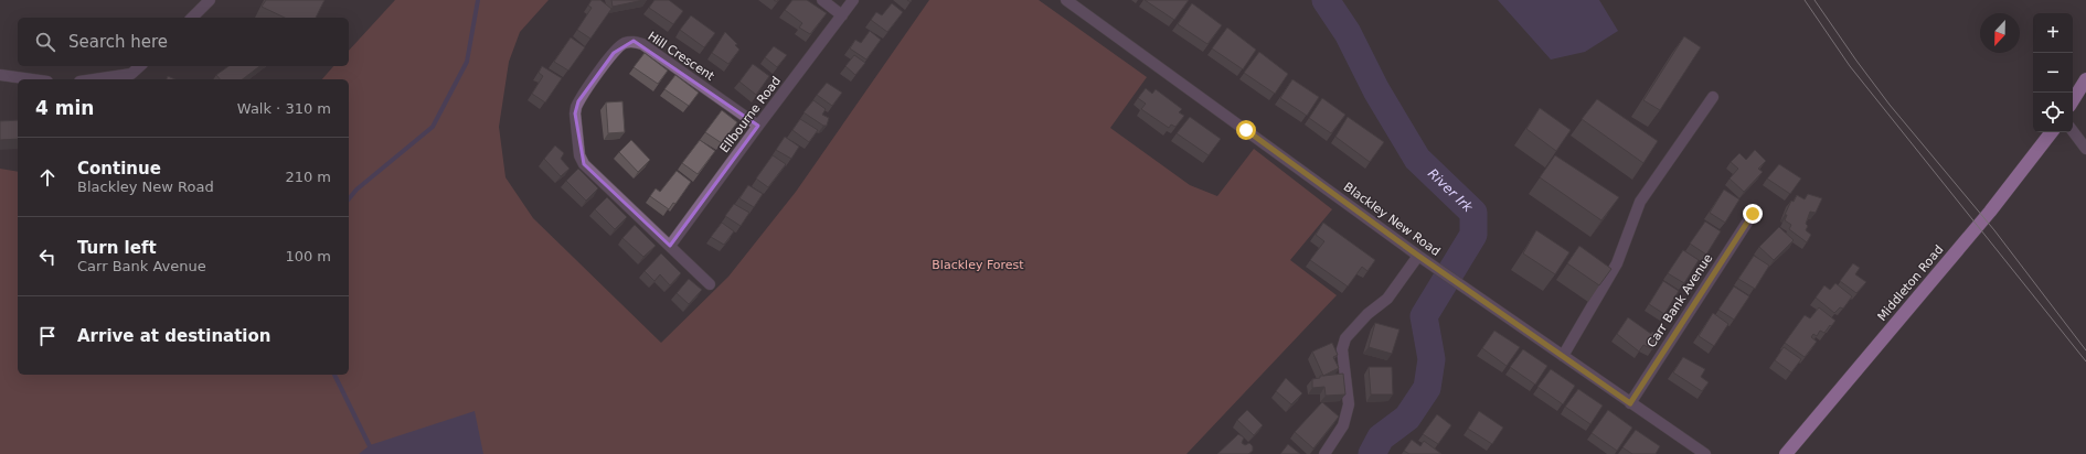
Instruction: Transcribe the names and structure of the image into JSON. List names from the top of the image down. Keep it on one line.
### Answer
{"streets":{"highway":["Middleton Road"],"street":["Hill Crescent","Ellbourne Road","Blackley New Road","Carr Bank Avenue"]},"crossings":[["Hill Crescent","Ellbourne Road"],["Blackley New Road","Carr Bank Avenue"]],"water":["River Irk"],"parks":["Blackley Forest"],"north":"bottom","page":{"map_buttons":["+","−"],"search":"Search here","heading":["4 min","Walk · 310 m"],"list":[["Continue","Blackley New Road","210 m"],["Turn left","Carr Bank Avenue","100 m"],"Arrive at destination"]}}
